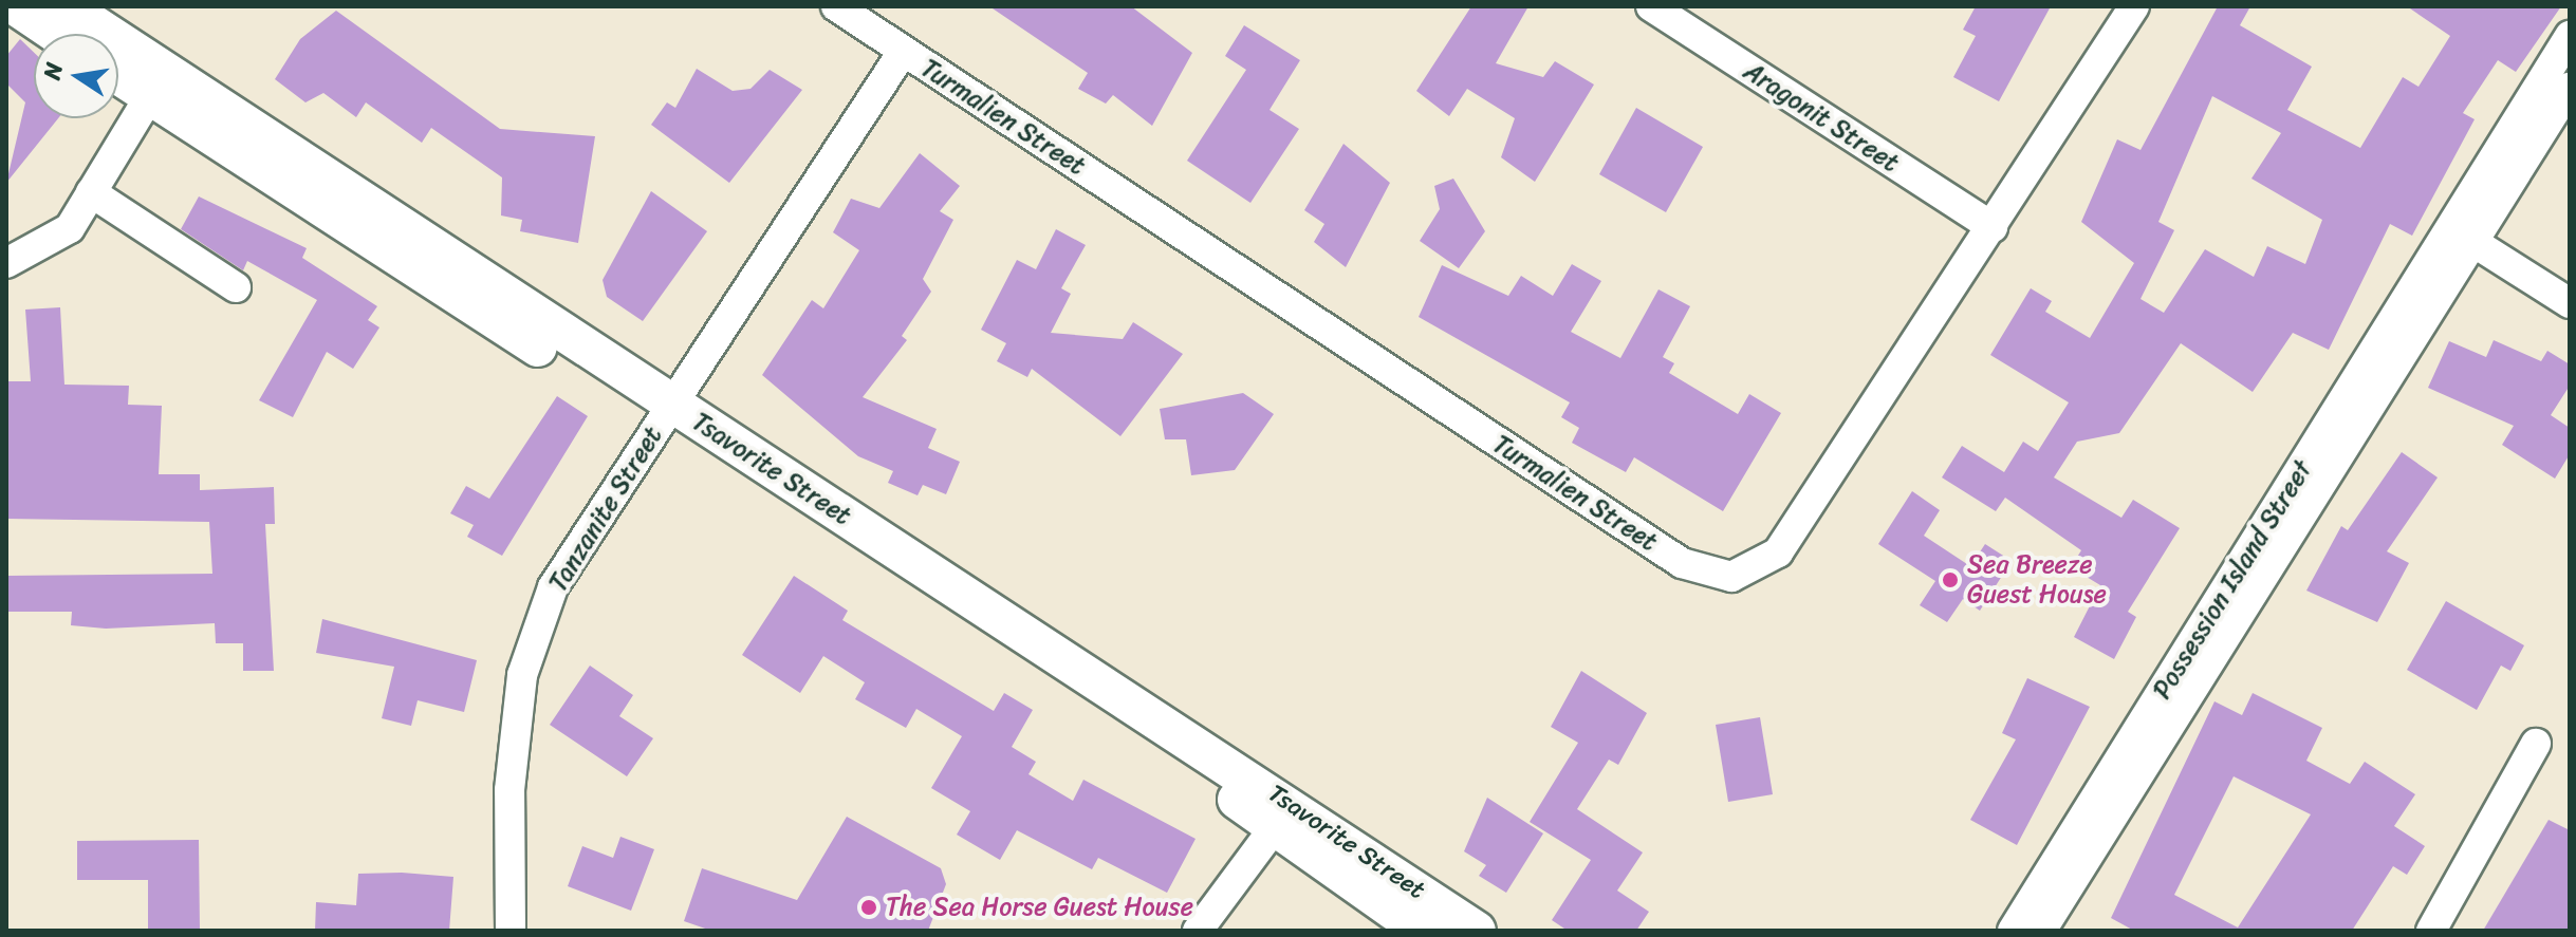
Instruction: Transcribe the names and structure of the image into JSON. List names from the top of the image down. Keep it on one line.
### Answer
{"streets":{"street":["Turmalien Street","Aragonit Street","Tsavorite Street","Tanzanite Street","Possession Island Street"]},"crossings":[["Turmalien Street","Aragonit Street"],["Turmalien Street","Tanzanite Street"],["Tsavorite Street","Tanzanite Street"]],"places":["Sea Breeze Guest House","The Sea Horse Guest House"],"north":"left"}
